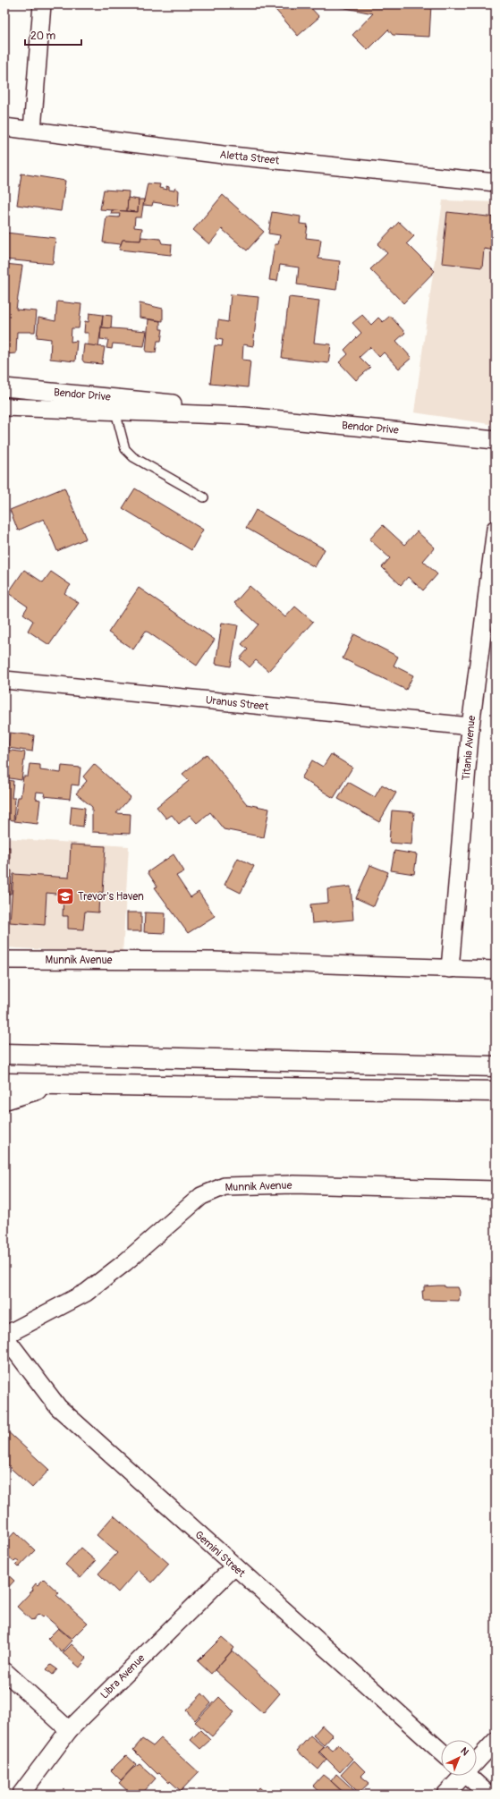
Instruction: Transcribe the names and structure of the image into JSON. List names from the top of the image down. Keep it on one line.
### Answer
{"streets":{"street":["Aletta Street","Bendor Drive","Uranus Street","Titania Avenue","Munnik Avenue","Gemini Street","Libra Avenue"]},"crossings":[["Uranus Street","Titania Avenue"],["Titania Avenue","Munnik Avenue"],["Munnik Avenue","Gemini Street"],["Gemini Street","Libra Avenue"]],"places":{"school or university":["Trevor's Haven"]},"scale_bar":"20 m","north":"top right"}
